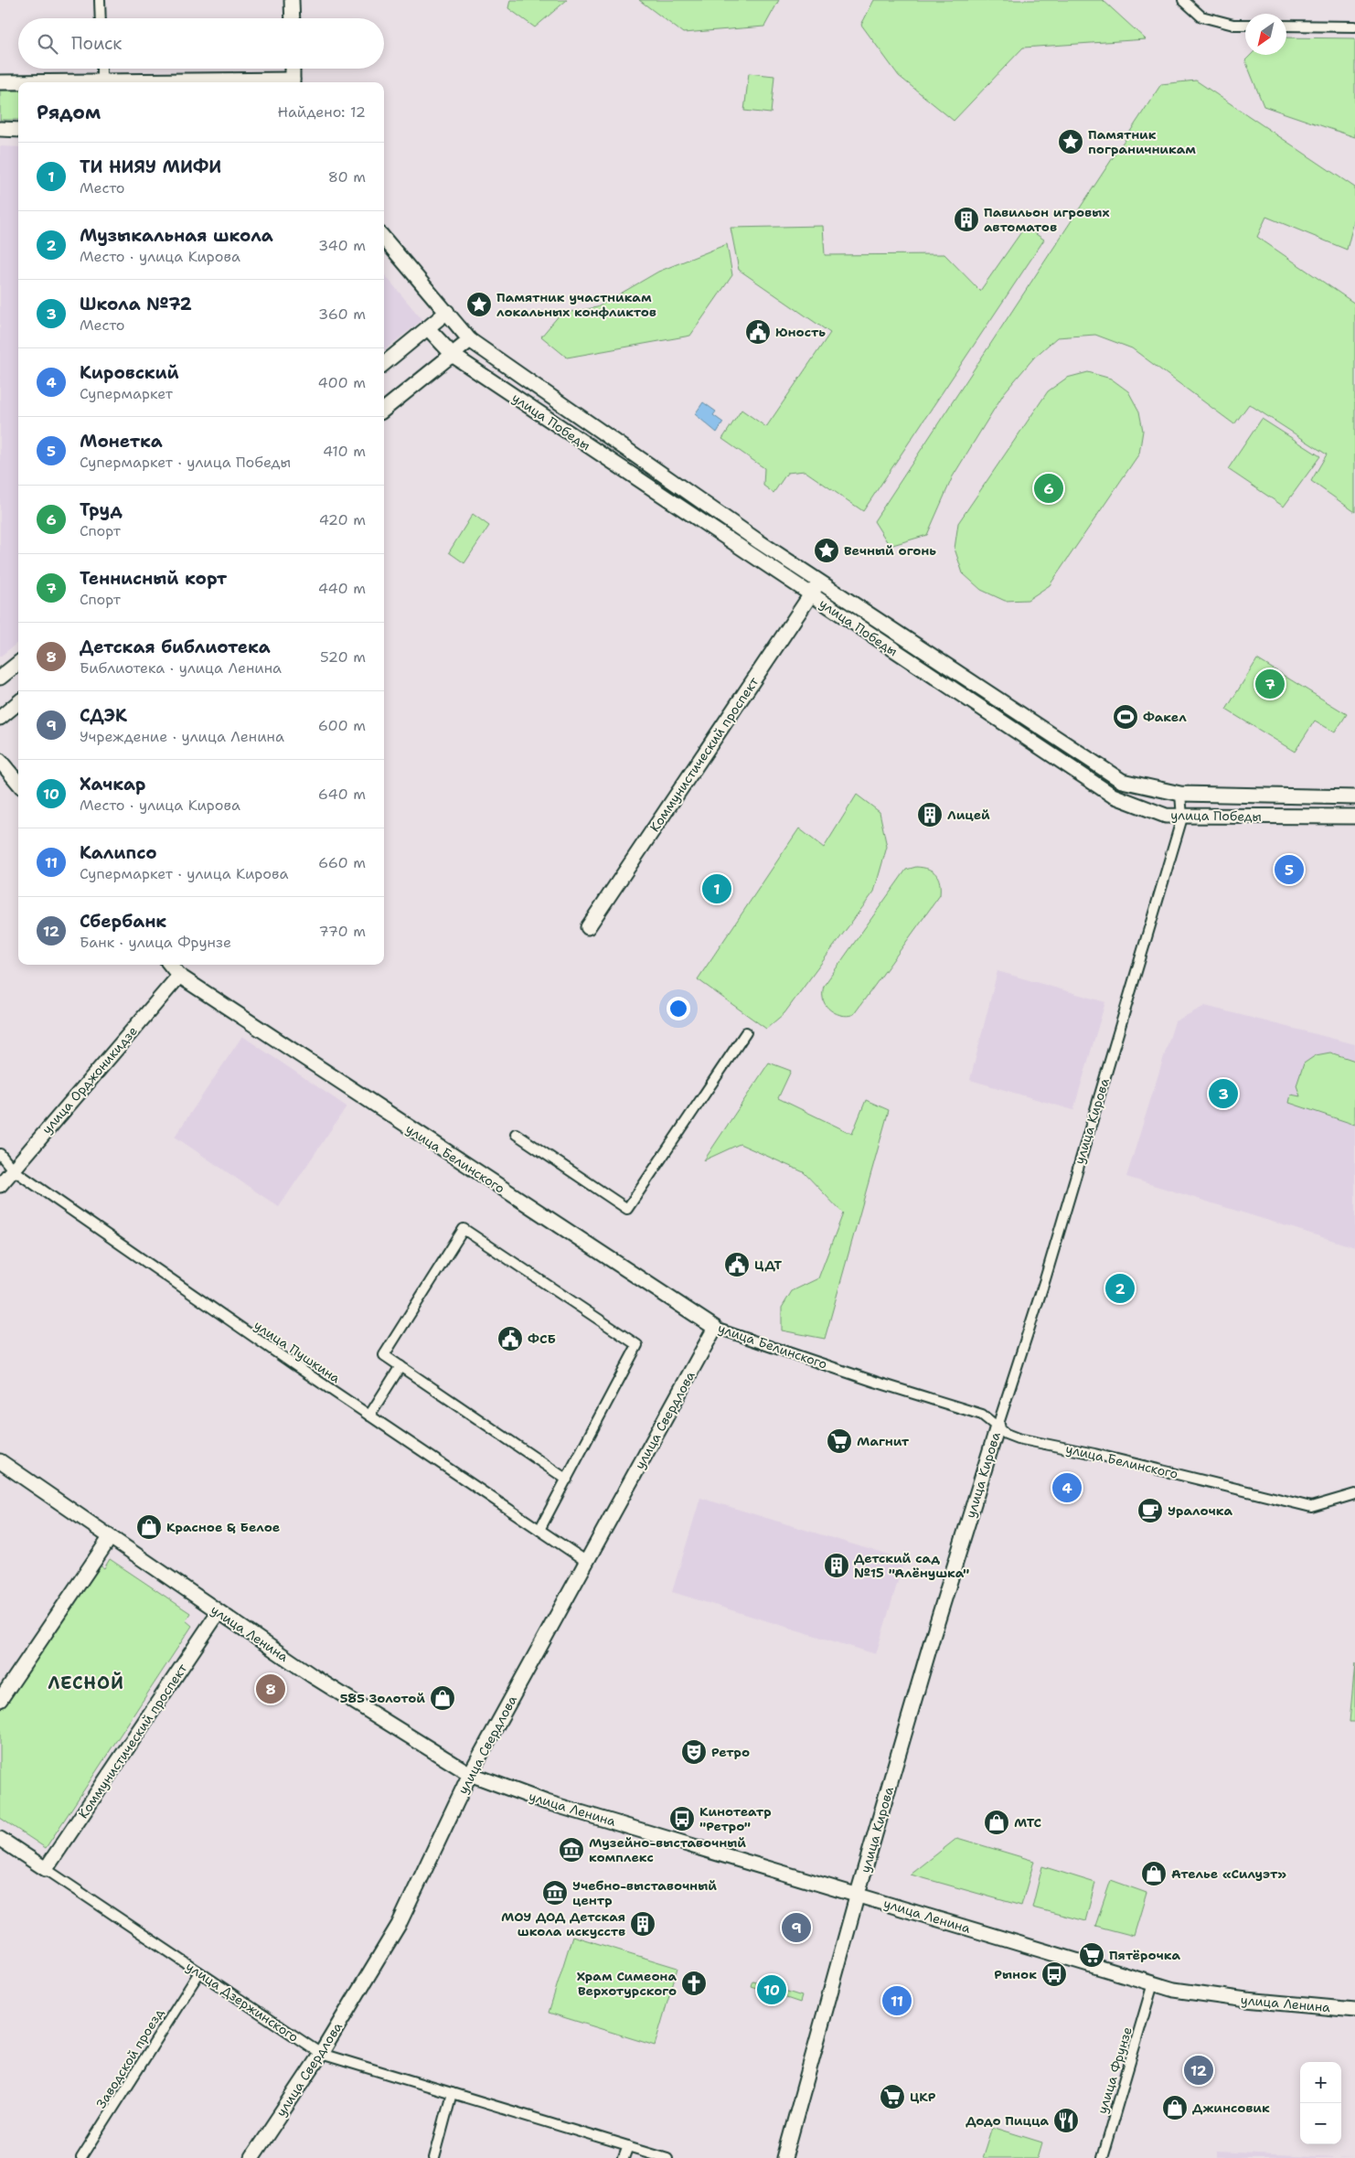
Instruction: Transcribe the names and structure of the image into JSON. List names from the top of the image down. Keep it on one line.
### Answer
{"streets":{"street":["улица Победы","Коммунистический проспект","улица Орджоникидзе","улица Кирова","улица Белинского","улица Пушкина","улица Свердлова","улица Ленина","улица Дзержинского","Заводской проезд","улица Фрунзе"]},"crossings":[["улица Победы","Коммунистический проспект"],["улица Победы","улица Кирова"],["Коммунистический проспект","улица Ленина"],["Коммунистический проспект","улица Дзержинского"],["улица Орджоникидзе","улица Белинского"],["улица Орджоникидзе","улица Пушкина"],["улица Кирова","улица Белинского"],["улица Кирова","улица Ленина"],["улица Белинского","улица Свердлова"],["улица Пушкина","улица Свердлова"],["улица Свердлова","улица Ленина"],["улица Свердлова","улица Дзержинского"],["улица Ленина","улица Фрунзе"],["улица Дзержинского","Заводской проезд"]],"districts":["ЛЕСНОЙ"],"places":{"place":["Памятник пограничникам","Памятник участникам локальных конфликтов","Вечный огонь"],"building":["Павильон игровых автоматов","Лицей","Детский сад №15 \"Алёнушка\"","МОУ ДОД Детская школа искусств"],"public building":["Юность","ЦДТ","ФСБ"],"sports":["Факел"],"supermarket":["Магнит","Пятёрочка","ЦКР"],"cafe":["Уралочка"],"shop":["Красное & Белое","585 Золотой","МТС","Ателье «Силуэт»","Джинсовик"],"theatre":["Ретро"],"bus stop":["Кинотеатр \"Ретро\"","Рынок"],"museum":["Музейно-выставочный комплекс","Учебно-выставочный центр"],"church":["Храм Симеона Верхотурского"],"restaurant":["Додо Пицца"]},"north":"bottom left","page":{"search":"Поиск","heading":["Рядом","Найдено: 12"],"list":[{"mark":"1","name":"ТИ НИЯУ МИФИ","note":"Место","value":"80 m"},{"mark":"2","name":"Музыкальная школа","note":"Место · улица Кирова","value":"340 m"},{"mark":"3","name":"Школа №72","note":"Место","value":"360 m"},{"mark":"4","name":"Кировский","note":"Супермаркет","value":"400 m"},{"mark":"5","name":"Монетка","note":"Супермаркет · улица Победы","value":"410 m"},{"mark":"6","name":"Труд","note":"Спорт","value":"420 m"},{"mark":"7","name":"Теннисный корт","note":"Спорт","value":"440 m"},{"mark":"8","name":"Детская библиотека","note":"Библиотека · улица Ленина","value":"520 m"},{"mark":"9","name":"СДЭК","note":"Учреждение · улица Ленина","value":"600 m"},{"mark":"10","name":"Хачкар","note":"Место · улица Кирова","value":"640 m"},{"mark":"11","name":"Калипсо","note":"Супермаркет · улица Кирова","value":"660 m"},{"mark":"12","name":"Сбербанк","note":"Банк · улица Фрунзе","value":"770 m"}],"pins":["6","7","5","1","3","2","4","8","9","10","11","12"],"map_buttons":["+","−"]}}
